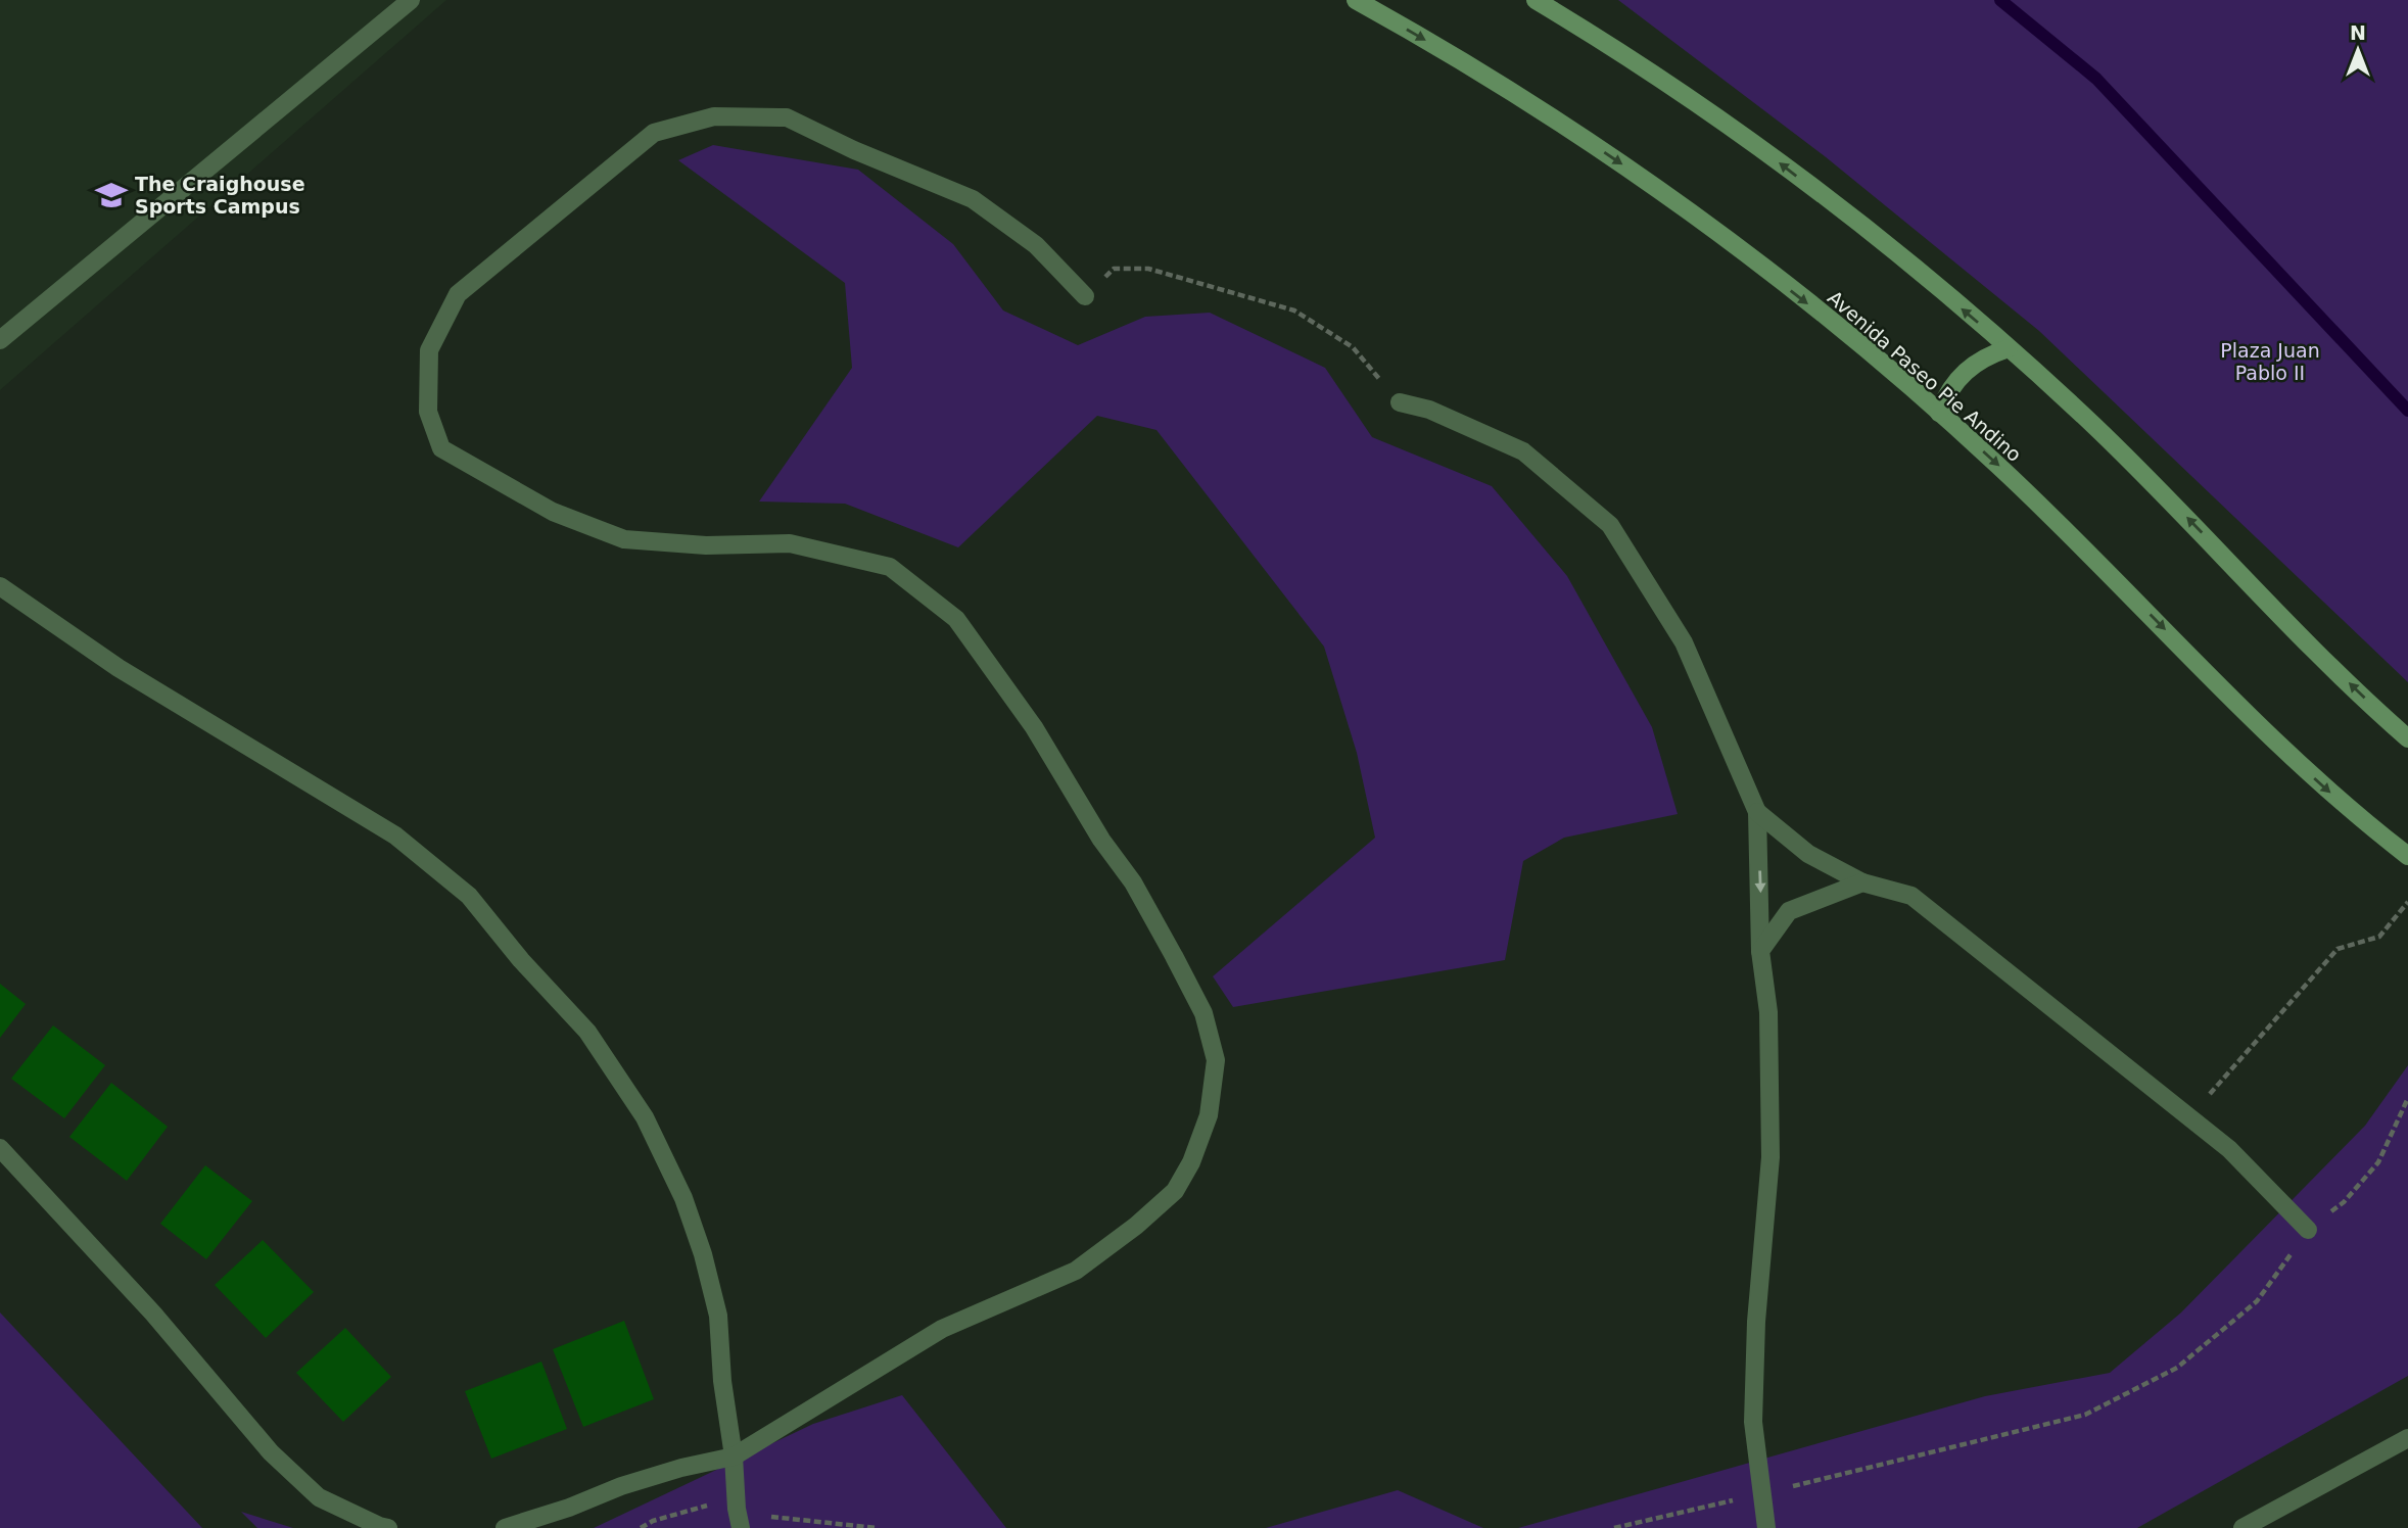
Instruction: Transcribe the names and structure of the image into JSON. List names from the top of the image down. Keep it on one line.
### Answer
{"streets":{"main road":["Avenida Paseo Pie Andino"]},"parks":["Plaza Juan Pablo II"],"places":{"school or university":["The Craighouse Sports Campus"]},"north":"top"}
